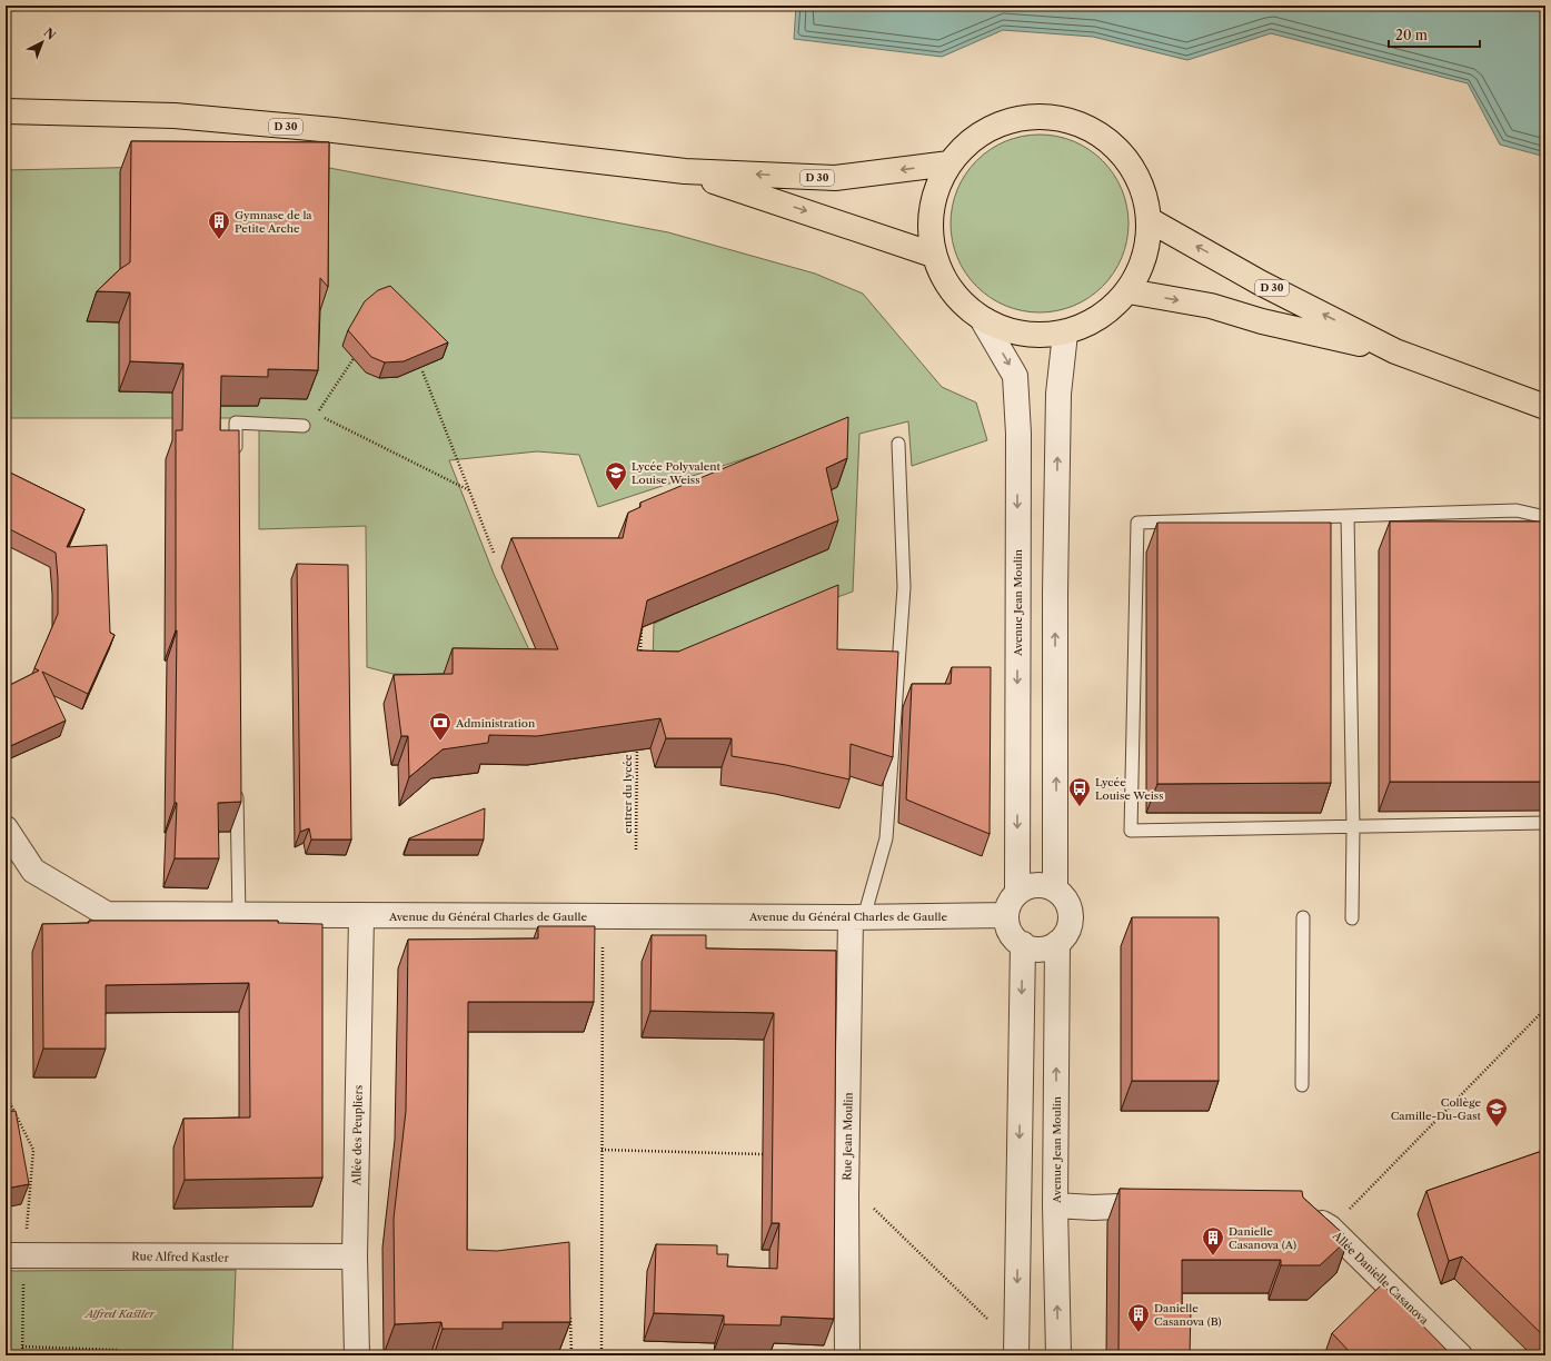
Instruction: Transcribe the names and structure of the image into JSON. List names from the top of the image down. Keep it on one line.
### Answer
{"streets":{"main road":["D 30"],"street":["Avenue Jean Moulin","Avenue du Général Charles de Gaulle","Allée des Peupliers","Rue Jean Moulin","Rue Alfred Kastler","Allée Danielle Casanova"],"path":["entrer du lycée"]},"crossings":[["Avenue Jean Moulin","Avenue du Général Charles de Gaulle"],["Avenue du Général Charles de Gaulle","Allée des Peupliers"],["Avenue du Général Charles de Gaulle","Rue Jean Moulin"],["Allée des Peupliers","Rue Alfred Kastler"]],"parks":["Alfred Kastler"],"places":{"building":["Gymnase de la Petite Arche","Danielle Casanova (A)","Danielle Casanova (B)"],"school or university":["Lycée Polyvalent Louise Weiss","Collège Camille-Du-Gast"],"bank":["Administration"],"bus stop":["Lycée Louise Weiss"]},"scale_bar":"20 m","north":"top right"}
